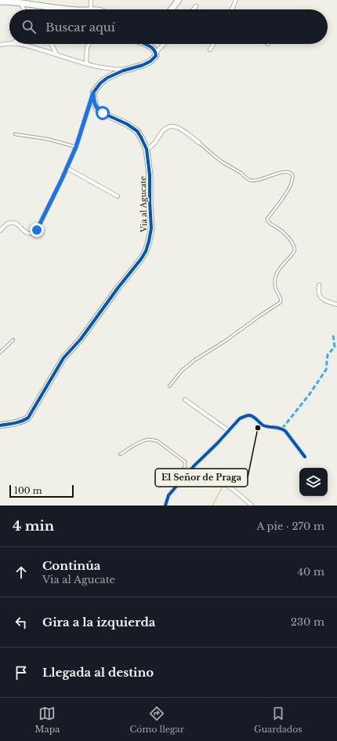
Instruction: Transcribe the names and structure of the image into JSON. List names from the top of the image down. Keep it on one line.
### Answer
{"streets":{"street":["Via al Agucate"]},"places":["El Señor de Praga"],"scale_bar":"100 m","page":{"search":"Buscar aquí","scale":"100 m","heading":["4 min","A pie · 270 m"],"list":[["Continúa","Via al Agucate","40 m"],["Gira a la izquierda","230 m"],"Llegada al destino"],"nav":["Mapa","Cómo llegar","Guardados"]}}
